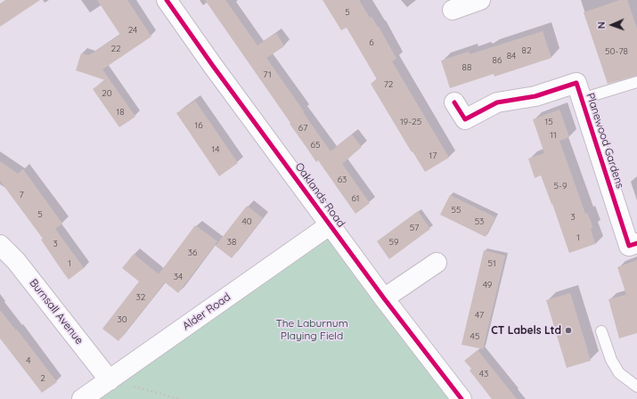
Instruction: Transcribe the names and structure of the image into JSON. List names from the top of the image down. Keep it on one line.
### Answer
{"streets":{"street":["Planewood Gardens","Oaklands Road","Burnsall Avenue","Alder Road"]},"crossings":[["Oaklands Road","Alder Road"],["Burnsall Avenue","Alder Road"]],"parks":["The Laburnum Playing Field"],"places":["CT Labels Ltd"],"house_numbers":["5","24","6","22","82","50-78","84","86","88","71","72","20","18","19-25","15","16","67","11","65","14","17","63","5-9","7","61","55","5","3","40","53","57","1","38","59","3","36","1","51","34","49","32","47","30","45","4","43","2"],"north":"left"}
